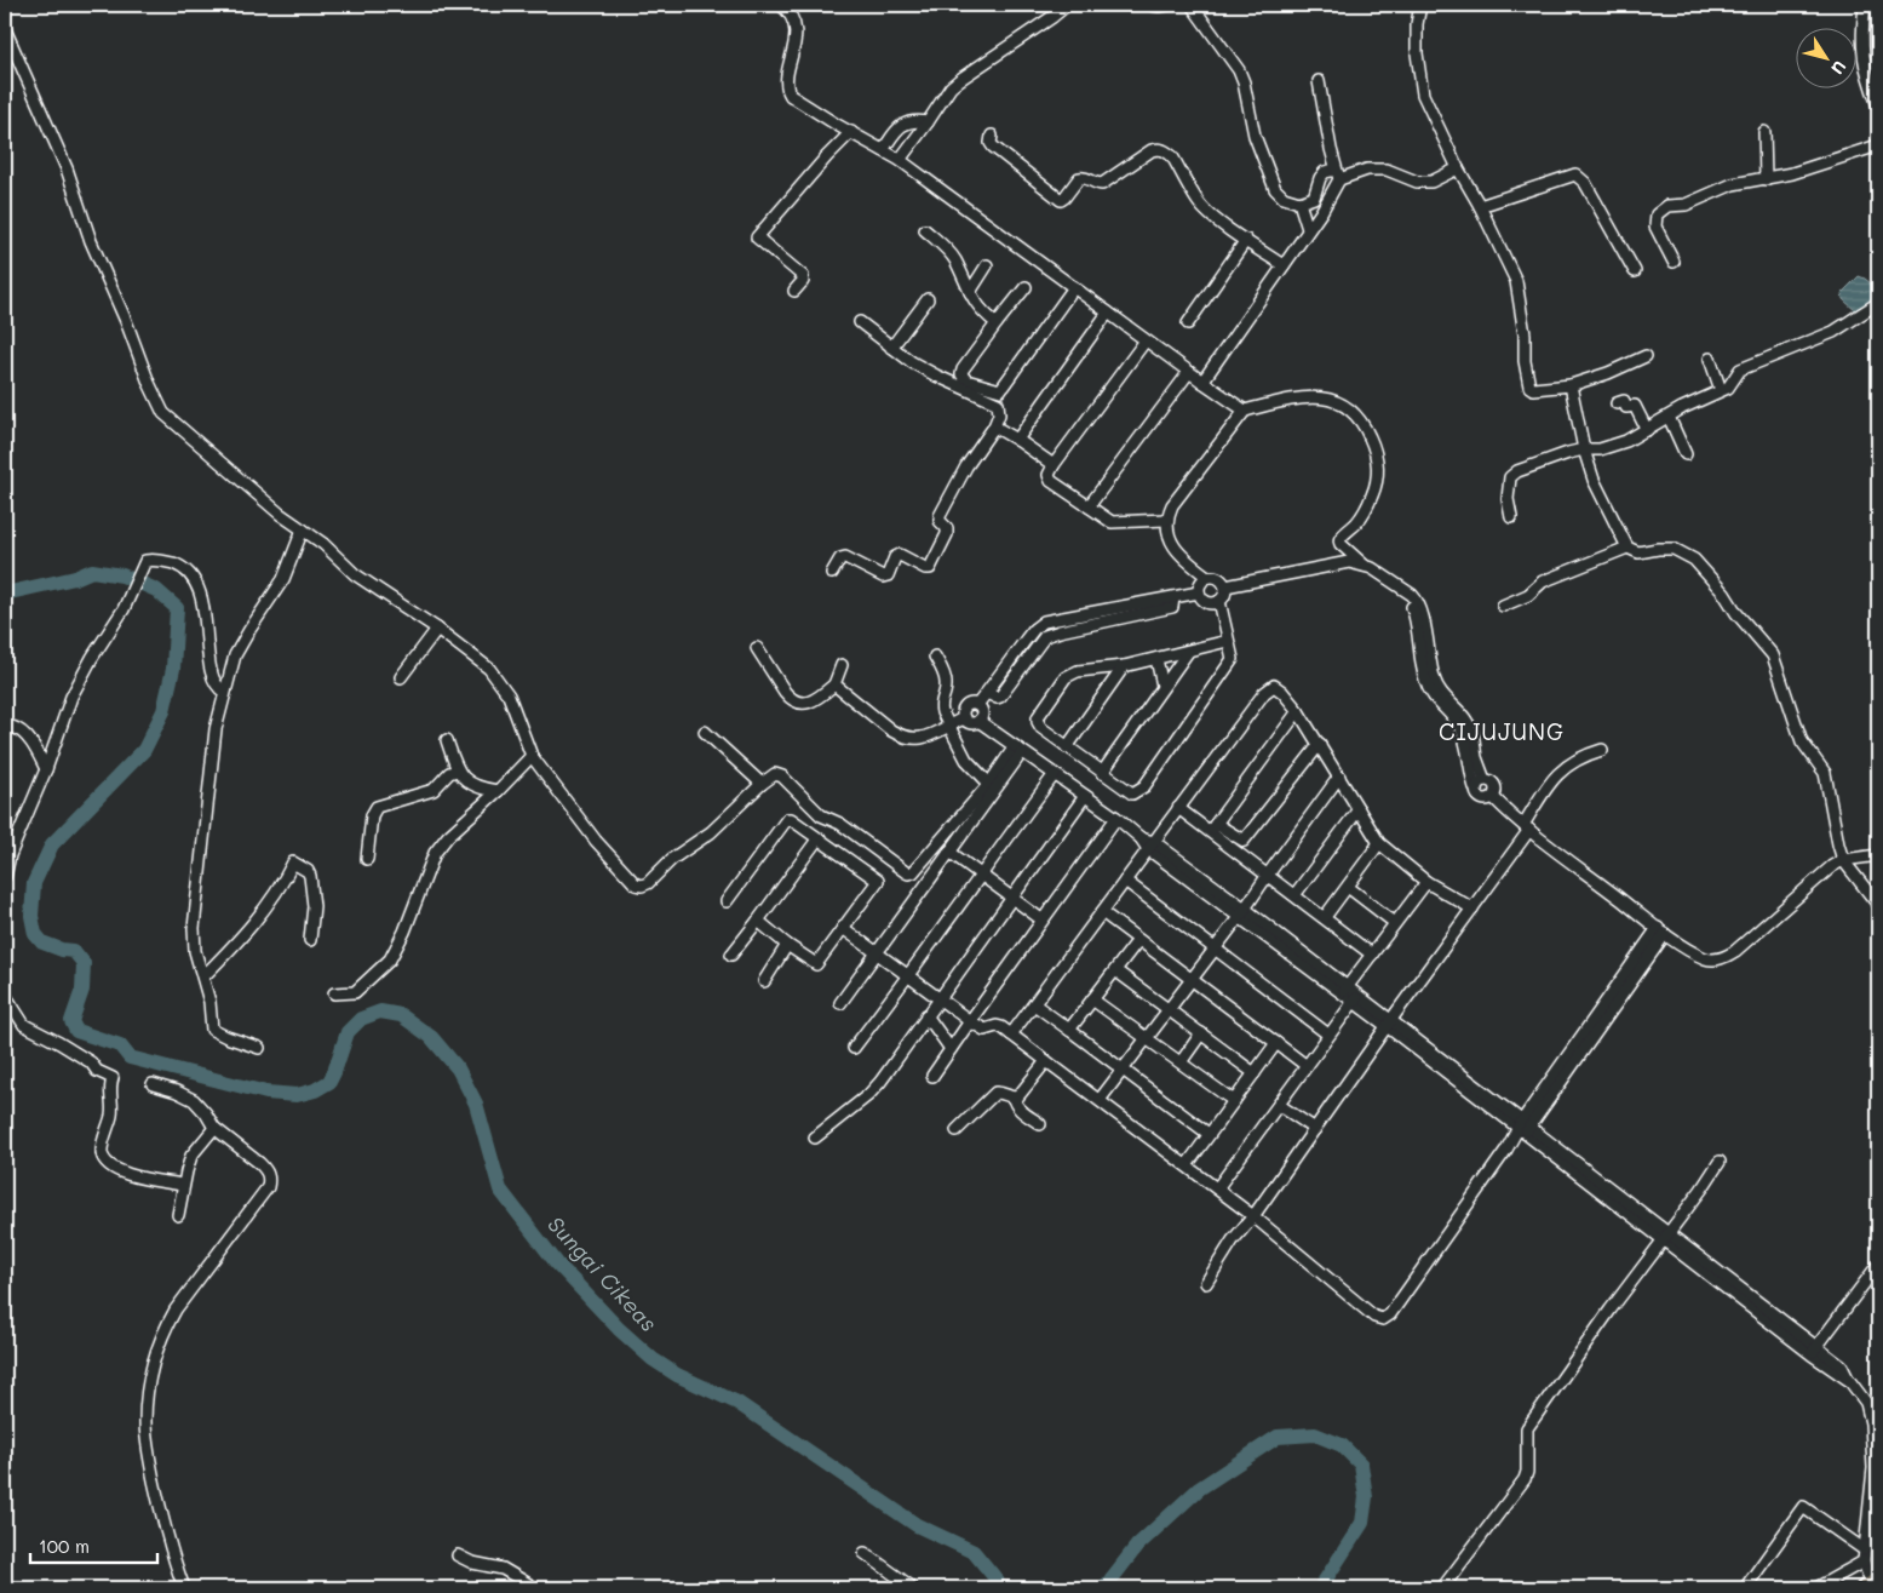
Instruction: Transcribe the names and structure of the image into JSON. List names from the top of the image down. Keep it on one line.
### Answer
{"districts":["CIJUJUNG"],"water":["Sungai Cikeas"],"scale_bar":"100 m","north":"bottom right"}
